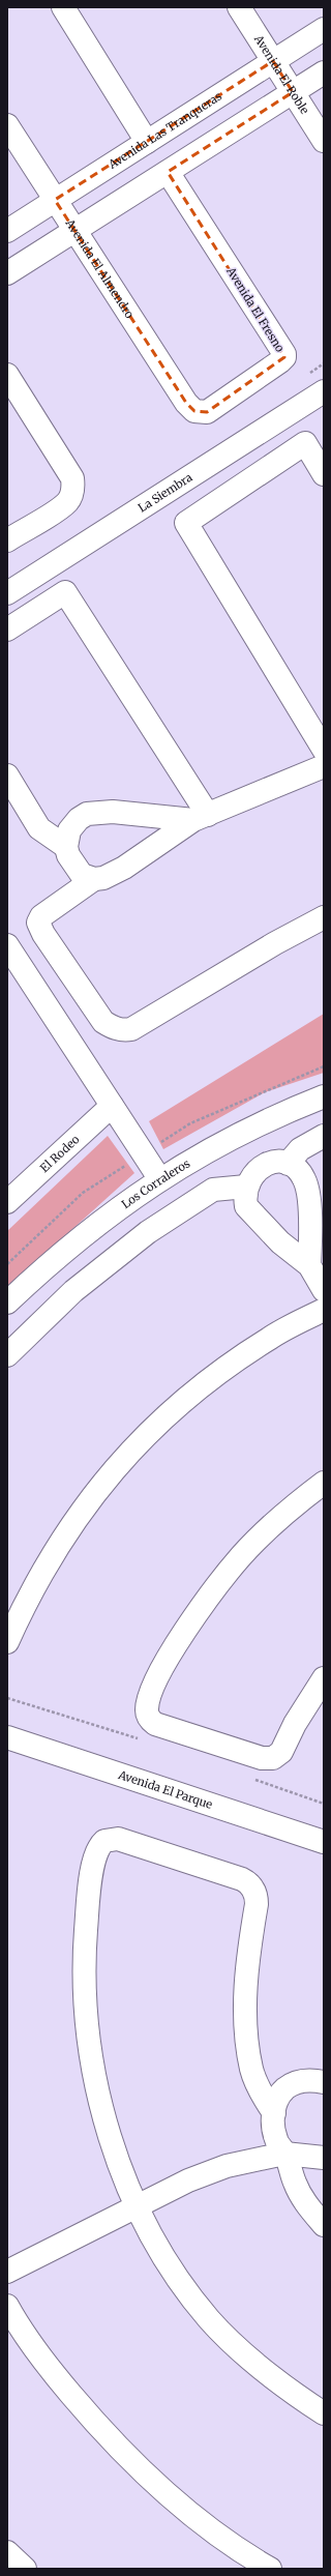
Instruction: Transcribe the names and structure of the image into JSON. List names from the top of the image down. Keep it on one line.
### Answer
{"streets":{"street":["Avenida El Roble","Avenida Las Tranqueras","Avenida El Almendro","Avenida El Fresno","La Siembra","El Rodeo","Los Corraleros","Avenida El Parque"]},"crossings":[["Avenida El Roble","Avenida Las Tranqueras"],["Avenida Las Tranqueras","Avenida El Almendro"],["Avenida El Almendro","Avenida El Fresno"]]}
